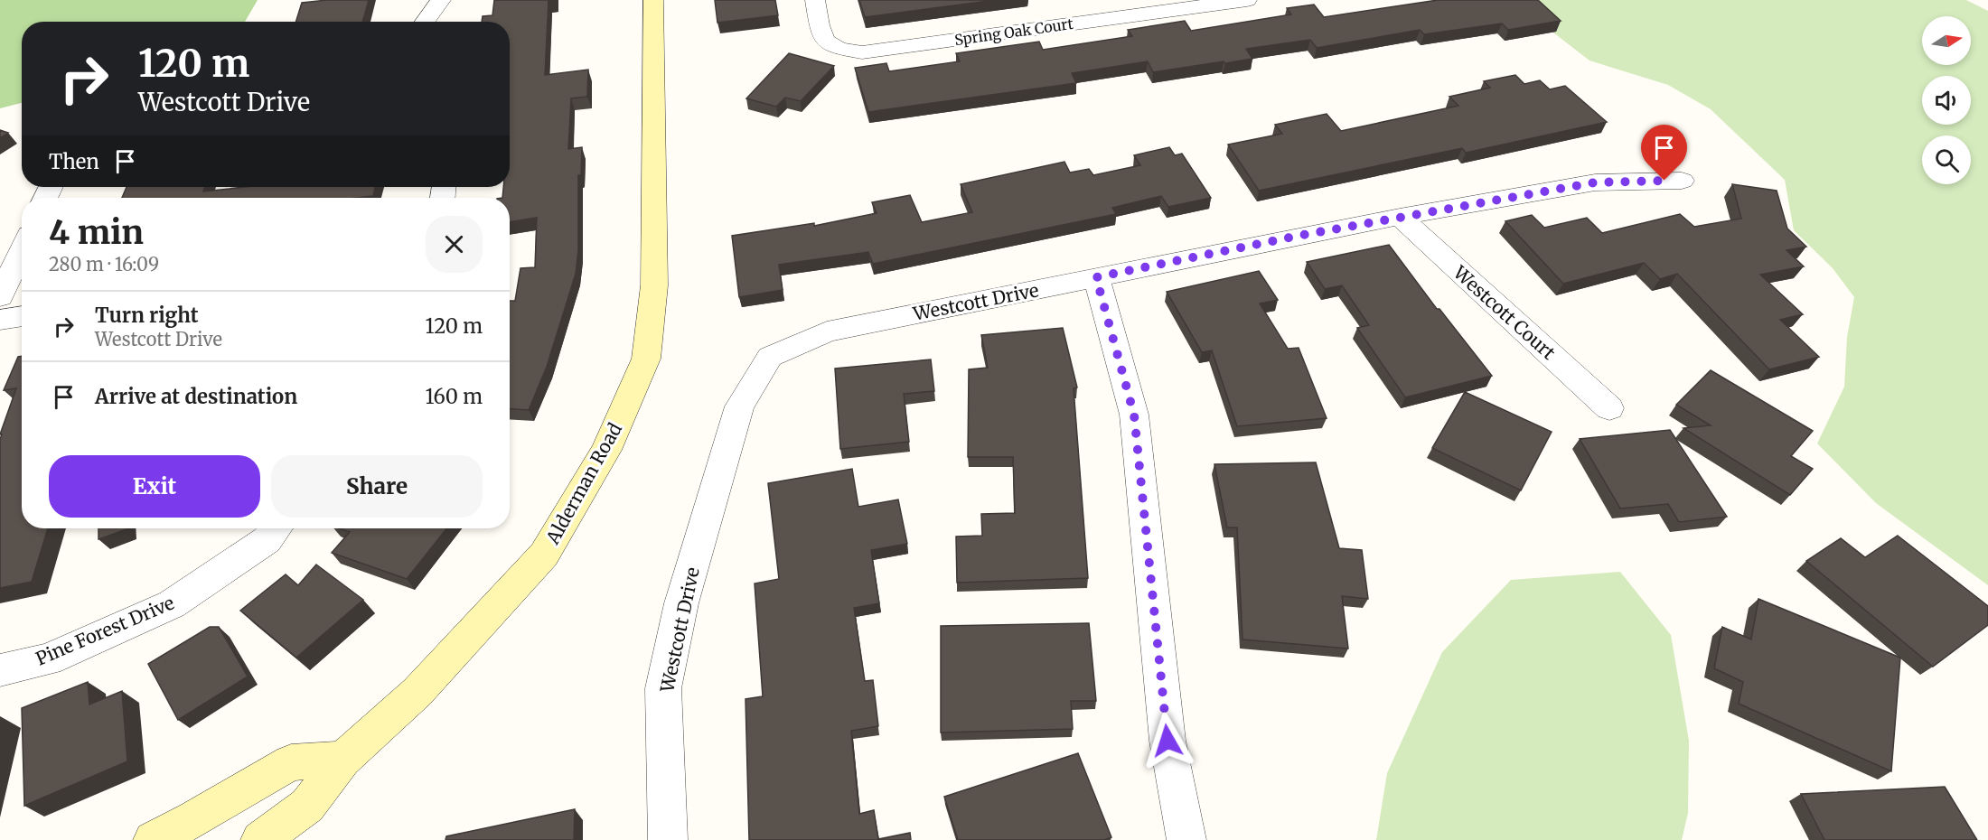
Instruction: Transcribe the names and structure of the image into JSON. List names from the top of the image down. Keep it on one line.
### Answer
{"streets":{"street":["Spring Oak Court","Westcott Drive","Westcott Court","Alderman Road","Pine Forest Drive"]},"crossings":[["Westcott Drive","Westcott Court"]],"north":"right","page":{"turn":["120 m","Westcott Drive"],"then":"Then","heading":["4 min","280 m · 16:09"],"list":[{"name":"Turn right","note":"Westcott Drive","value":"120 m"},{"name":"Arrive at destination","value":"160 m"}],"buttons":["Exit","Share"]}}
